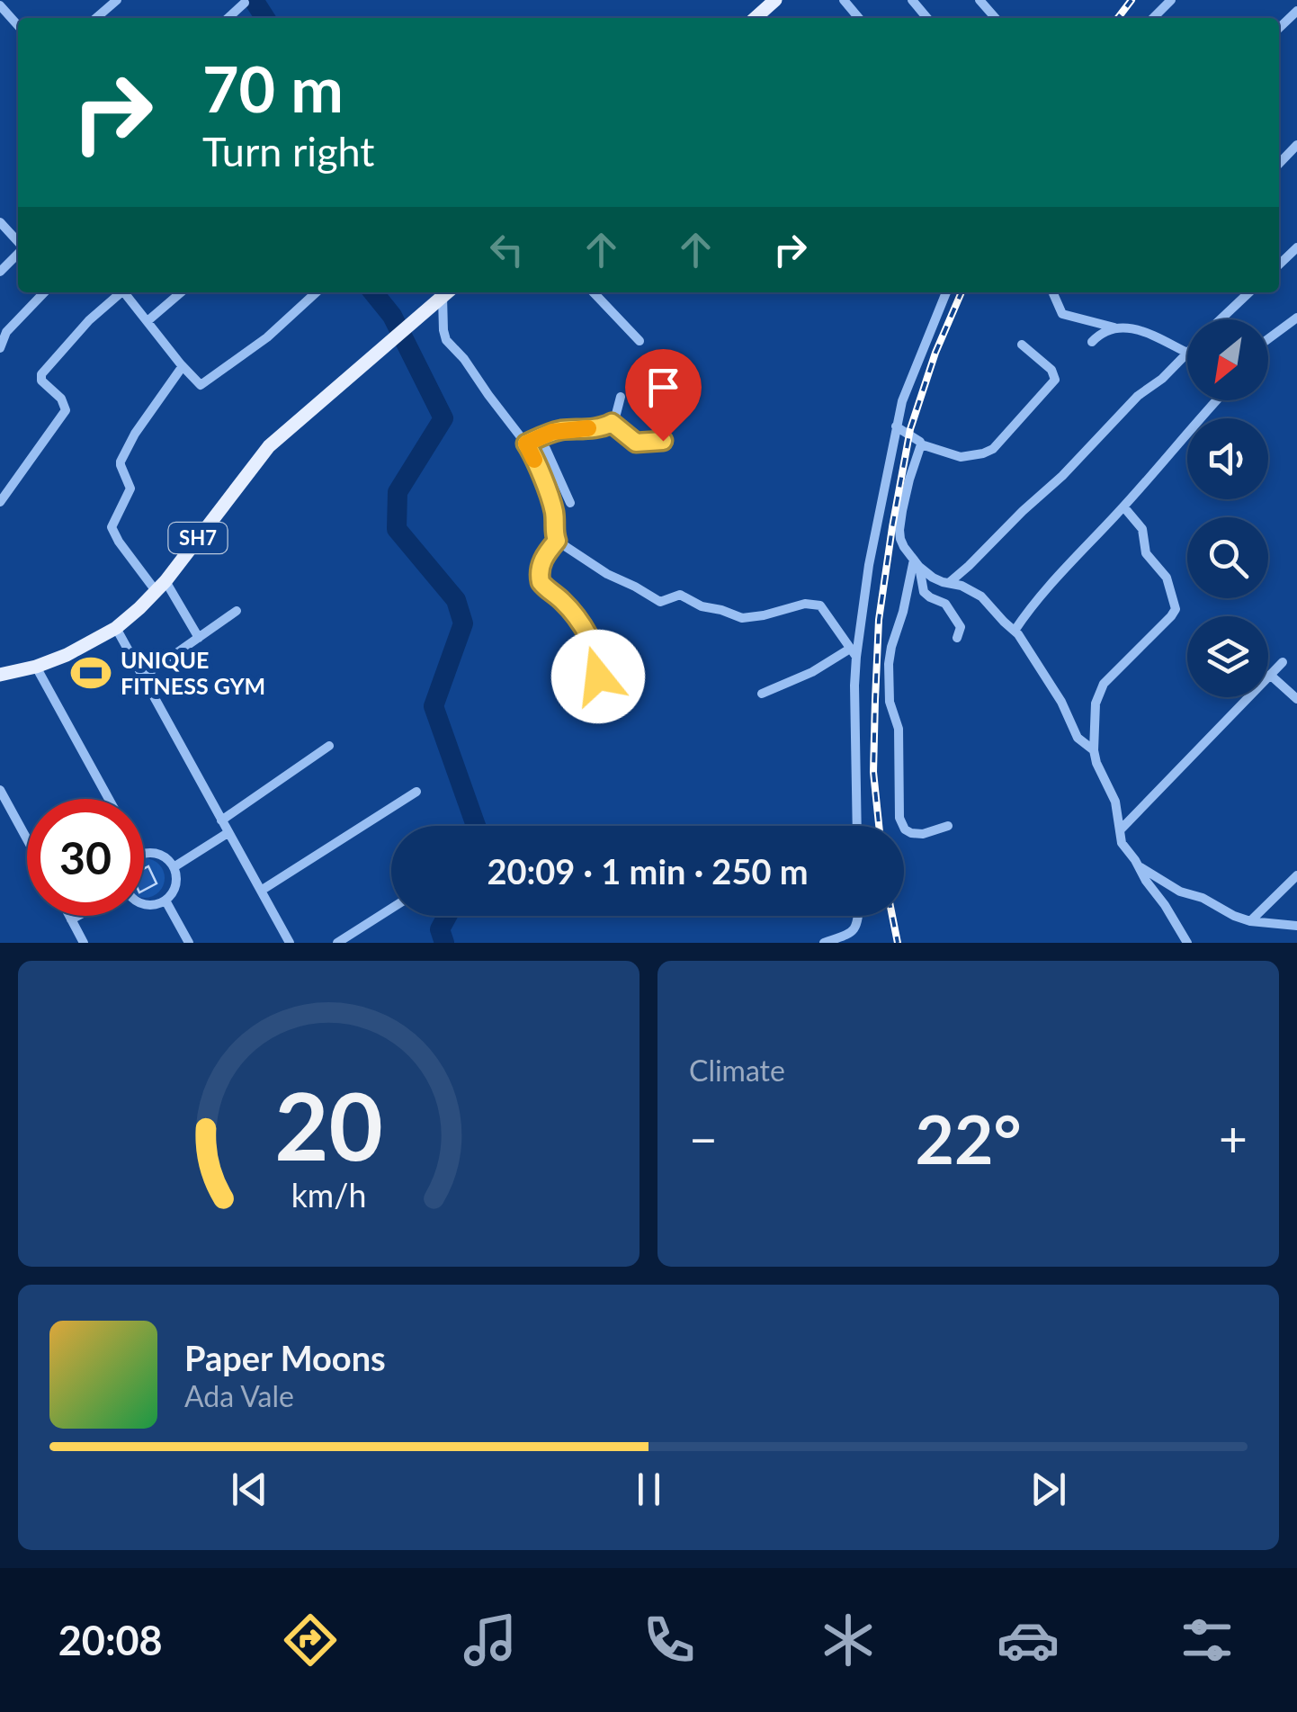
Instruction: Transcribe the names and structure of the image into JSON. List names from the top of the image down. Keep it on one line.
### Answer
{"streets":{"main road":["SH7"]},"places":{"sports":["UNIQUE FITNESS GYM"]},"north":"bottom left","page":{"turn":["70 m","Turn right"],"limit":"30","trip":"20:09 · 1 min · 250 m","tile":"Climate","heat":["−","22°","+"],"song":["Paper Moons","Ada Vale"],"tabs":"20:08","gauge":["20","km/h"]}}
